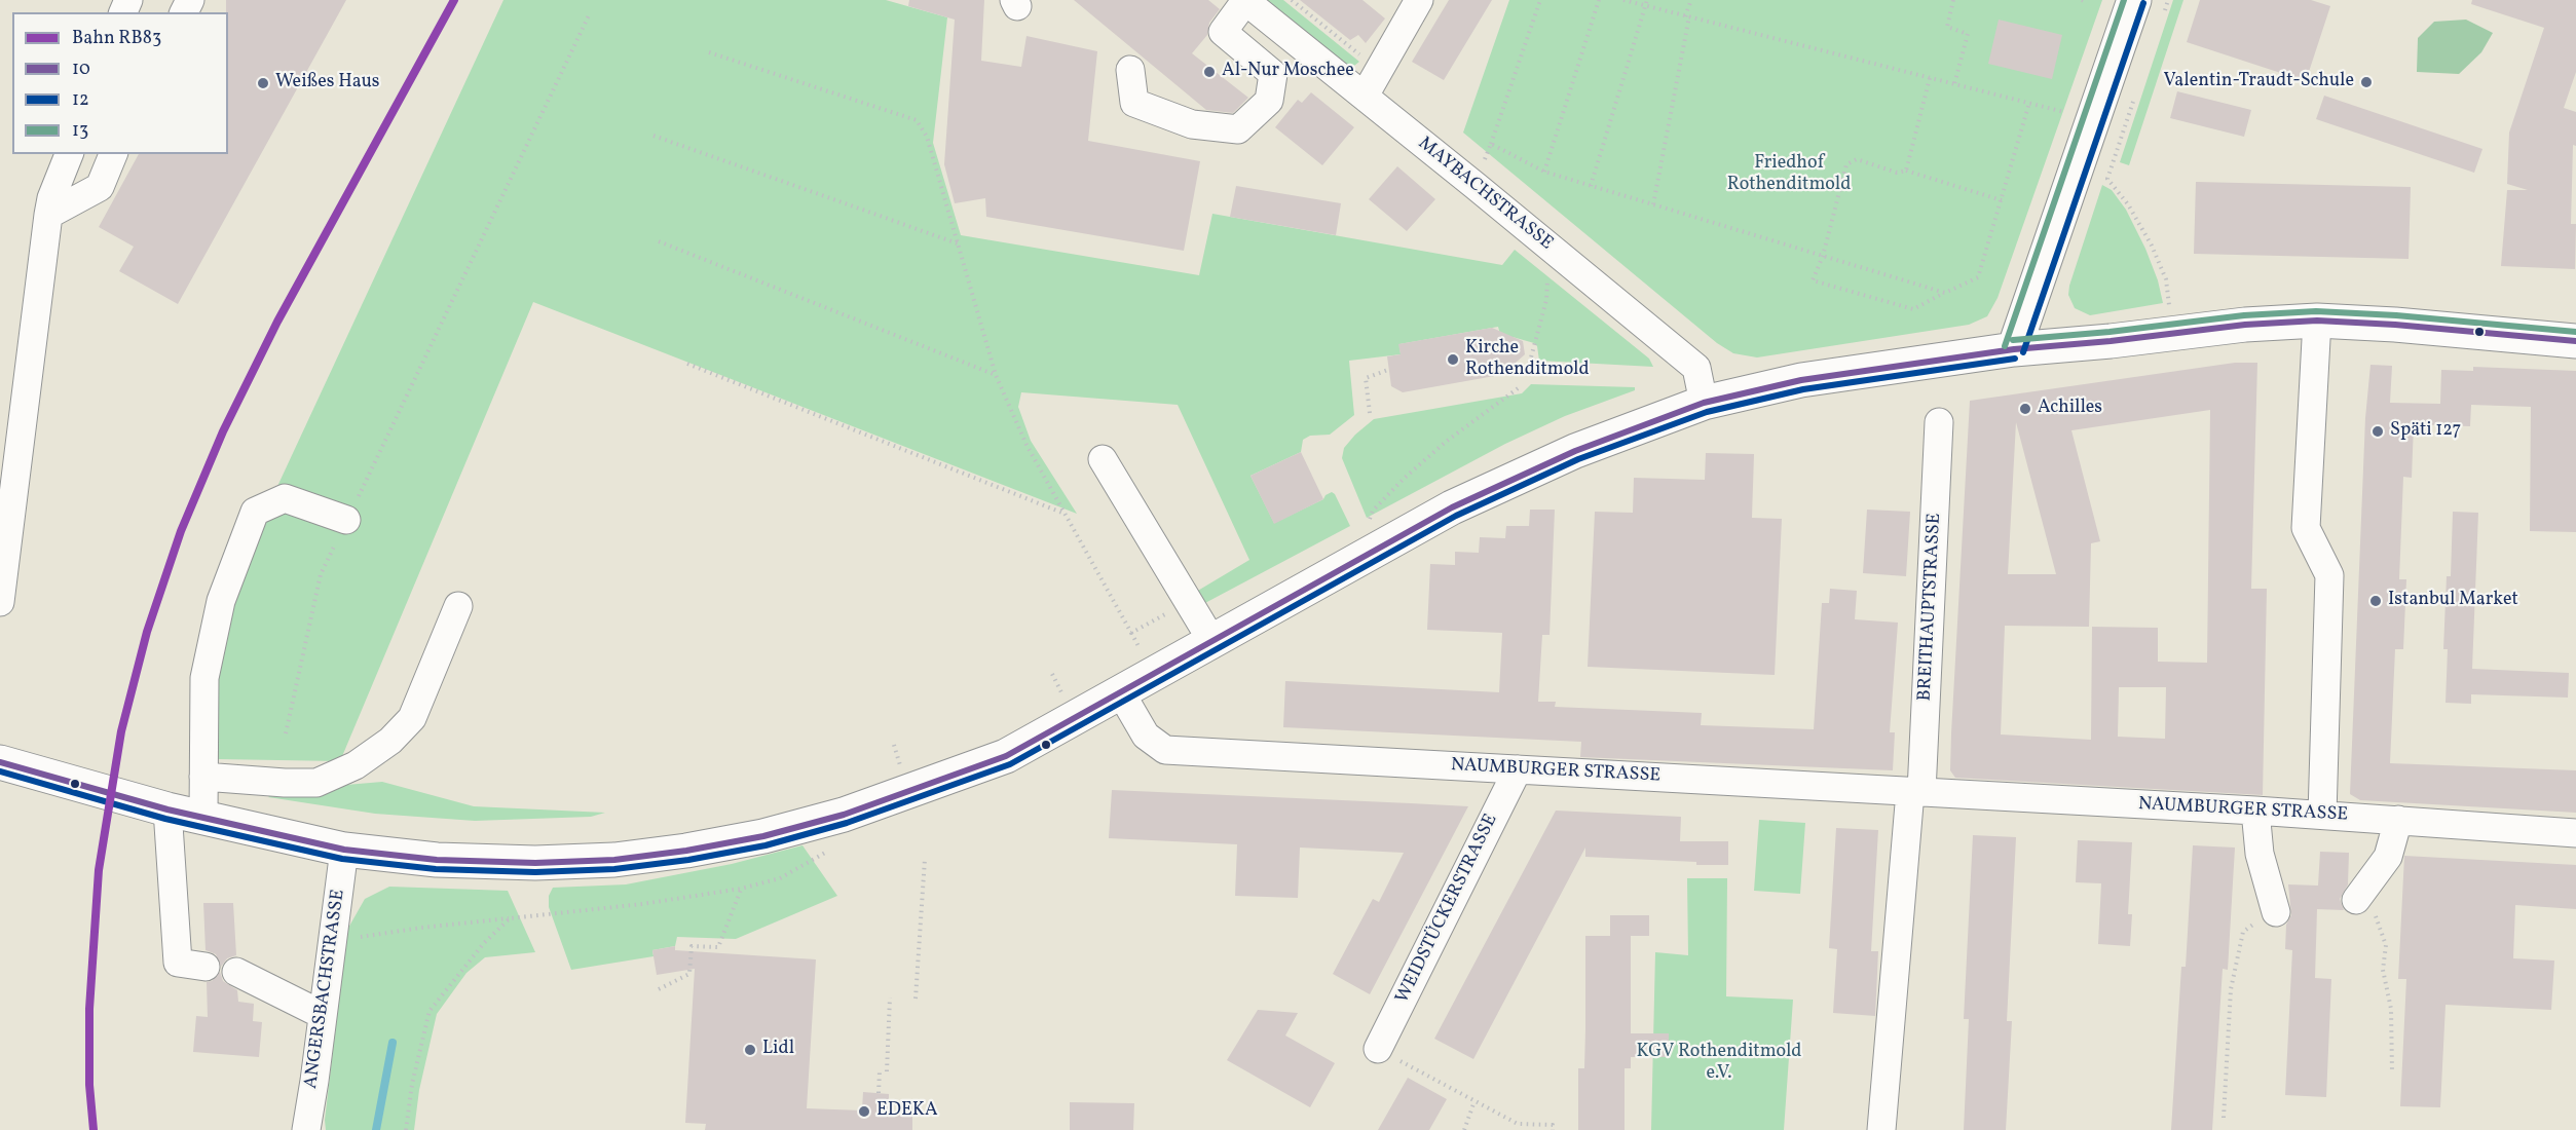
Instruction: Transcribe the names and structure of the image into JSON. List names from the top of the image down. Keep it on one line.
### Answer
{"streets":{"street":["MAYBACHSTRASSE","BREITHAUPTSTRASSE","NAUMBURGER STRASSE","WEIDSTÜCKERSTRASSE","ANGERSBACHSTRASSE"]},"crossings":[["BREITHAUPTSTRASSE","NAUMBURGER STRASSE"],["NAUMBURGER STRASSE","WEIDSTÜCKERSTRASSE"]],"parks":["Friedhof Rothenditmold","KGV Rothenditmold e.V."],"places":["Al-Nur Moschee","Valentin-Traudt-Schule","Weißes Haus","Kirche Rothenditmold","Achilles","Späti 127","Istanbul Market","Lidl","EDEKA"],"lines":["rail line RB83","transit line 13","transit line 12","transit line 10"],"legend":["Bahn RB83","10","12","13"]}
